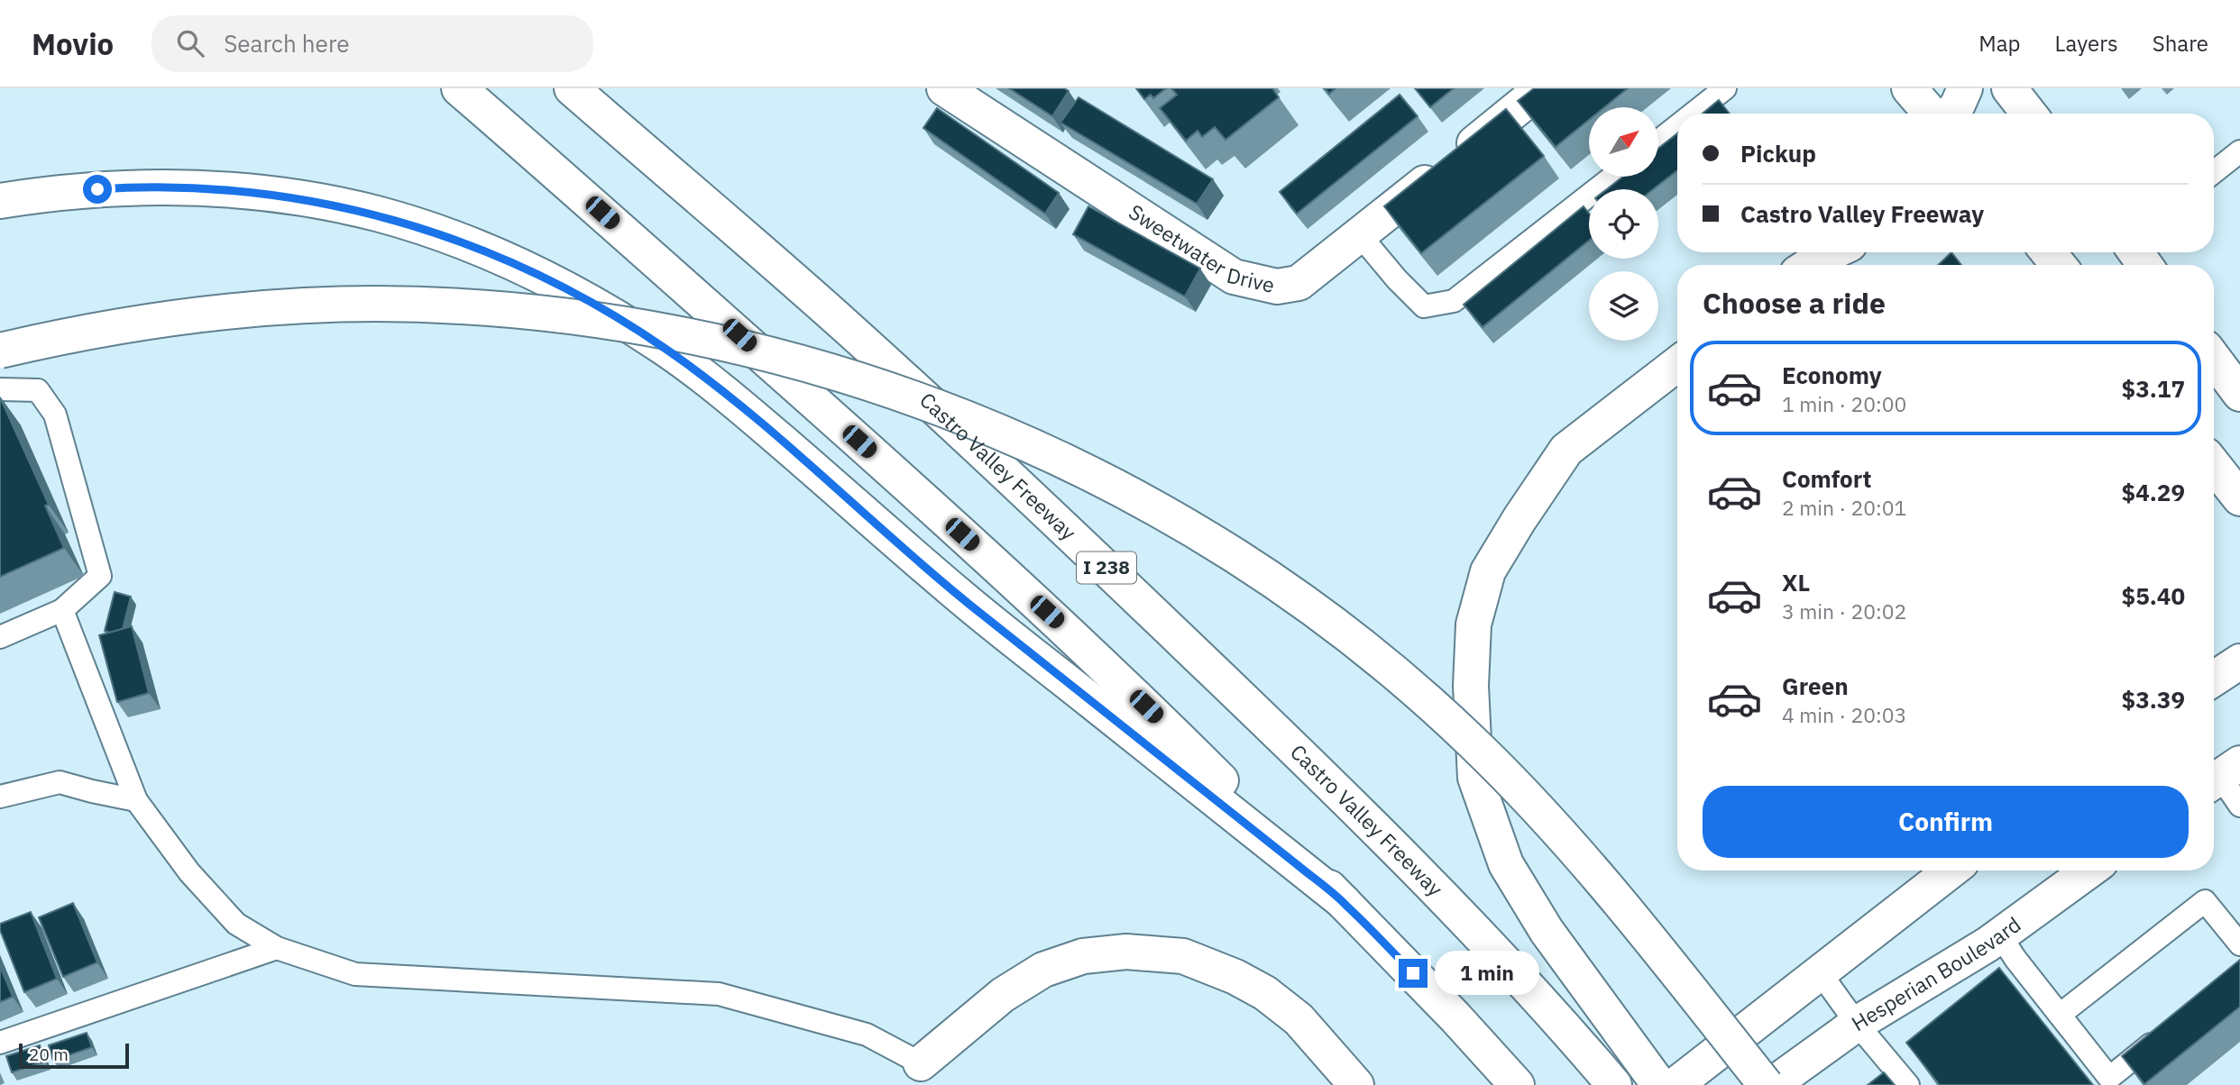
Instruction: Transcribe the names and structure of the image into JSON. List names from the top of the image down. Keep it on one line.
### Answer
{"streets":{"main road":["Sweetwater Drive","Castro Valley Freeway","I 238","Hesperian Boulevard"]},"scale_bar":"20 m","north":"top right","page":{"header":"Movio","search":"Search here","nav":["Map","Layers","Share"],"banner":["Pickup","Castro Valley Freeway"],"heading":"Choose a ride","list":[{"name":"Economy","note":"1 min · 20:00","value":"$3.17"},{"name":"Comfort","note":"2 min · 20:01","value":"$4.29"},{"name":"XL","note":"3 min · 20:02","value":"$5.40"},{"name":"Green","note":"4 min · 20:03","value":"$3.39"}],"buttons":"Confirm","bubble":"1 min","scale":"20 m"}}
